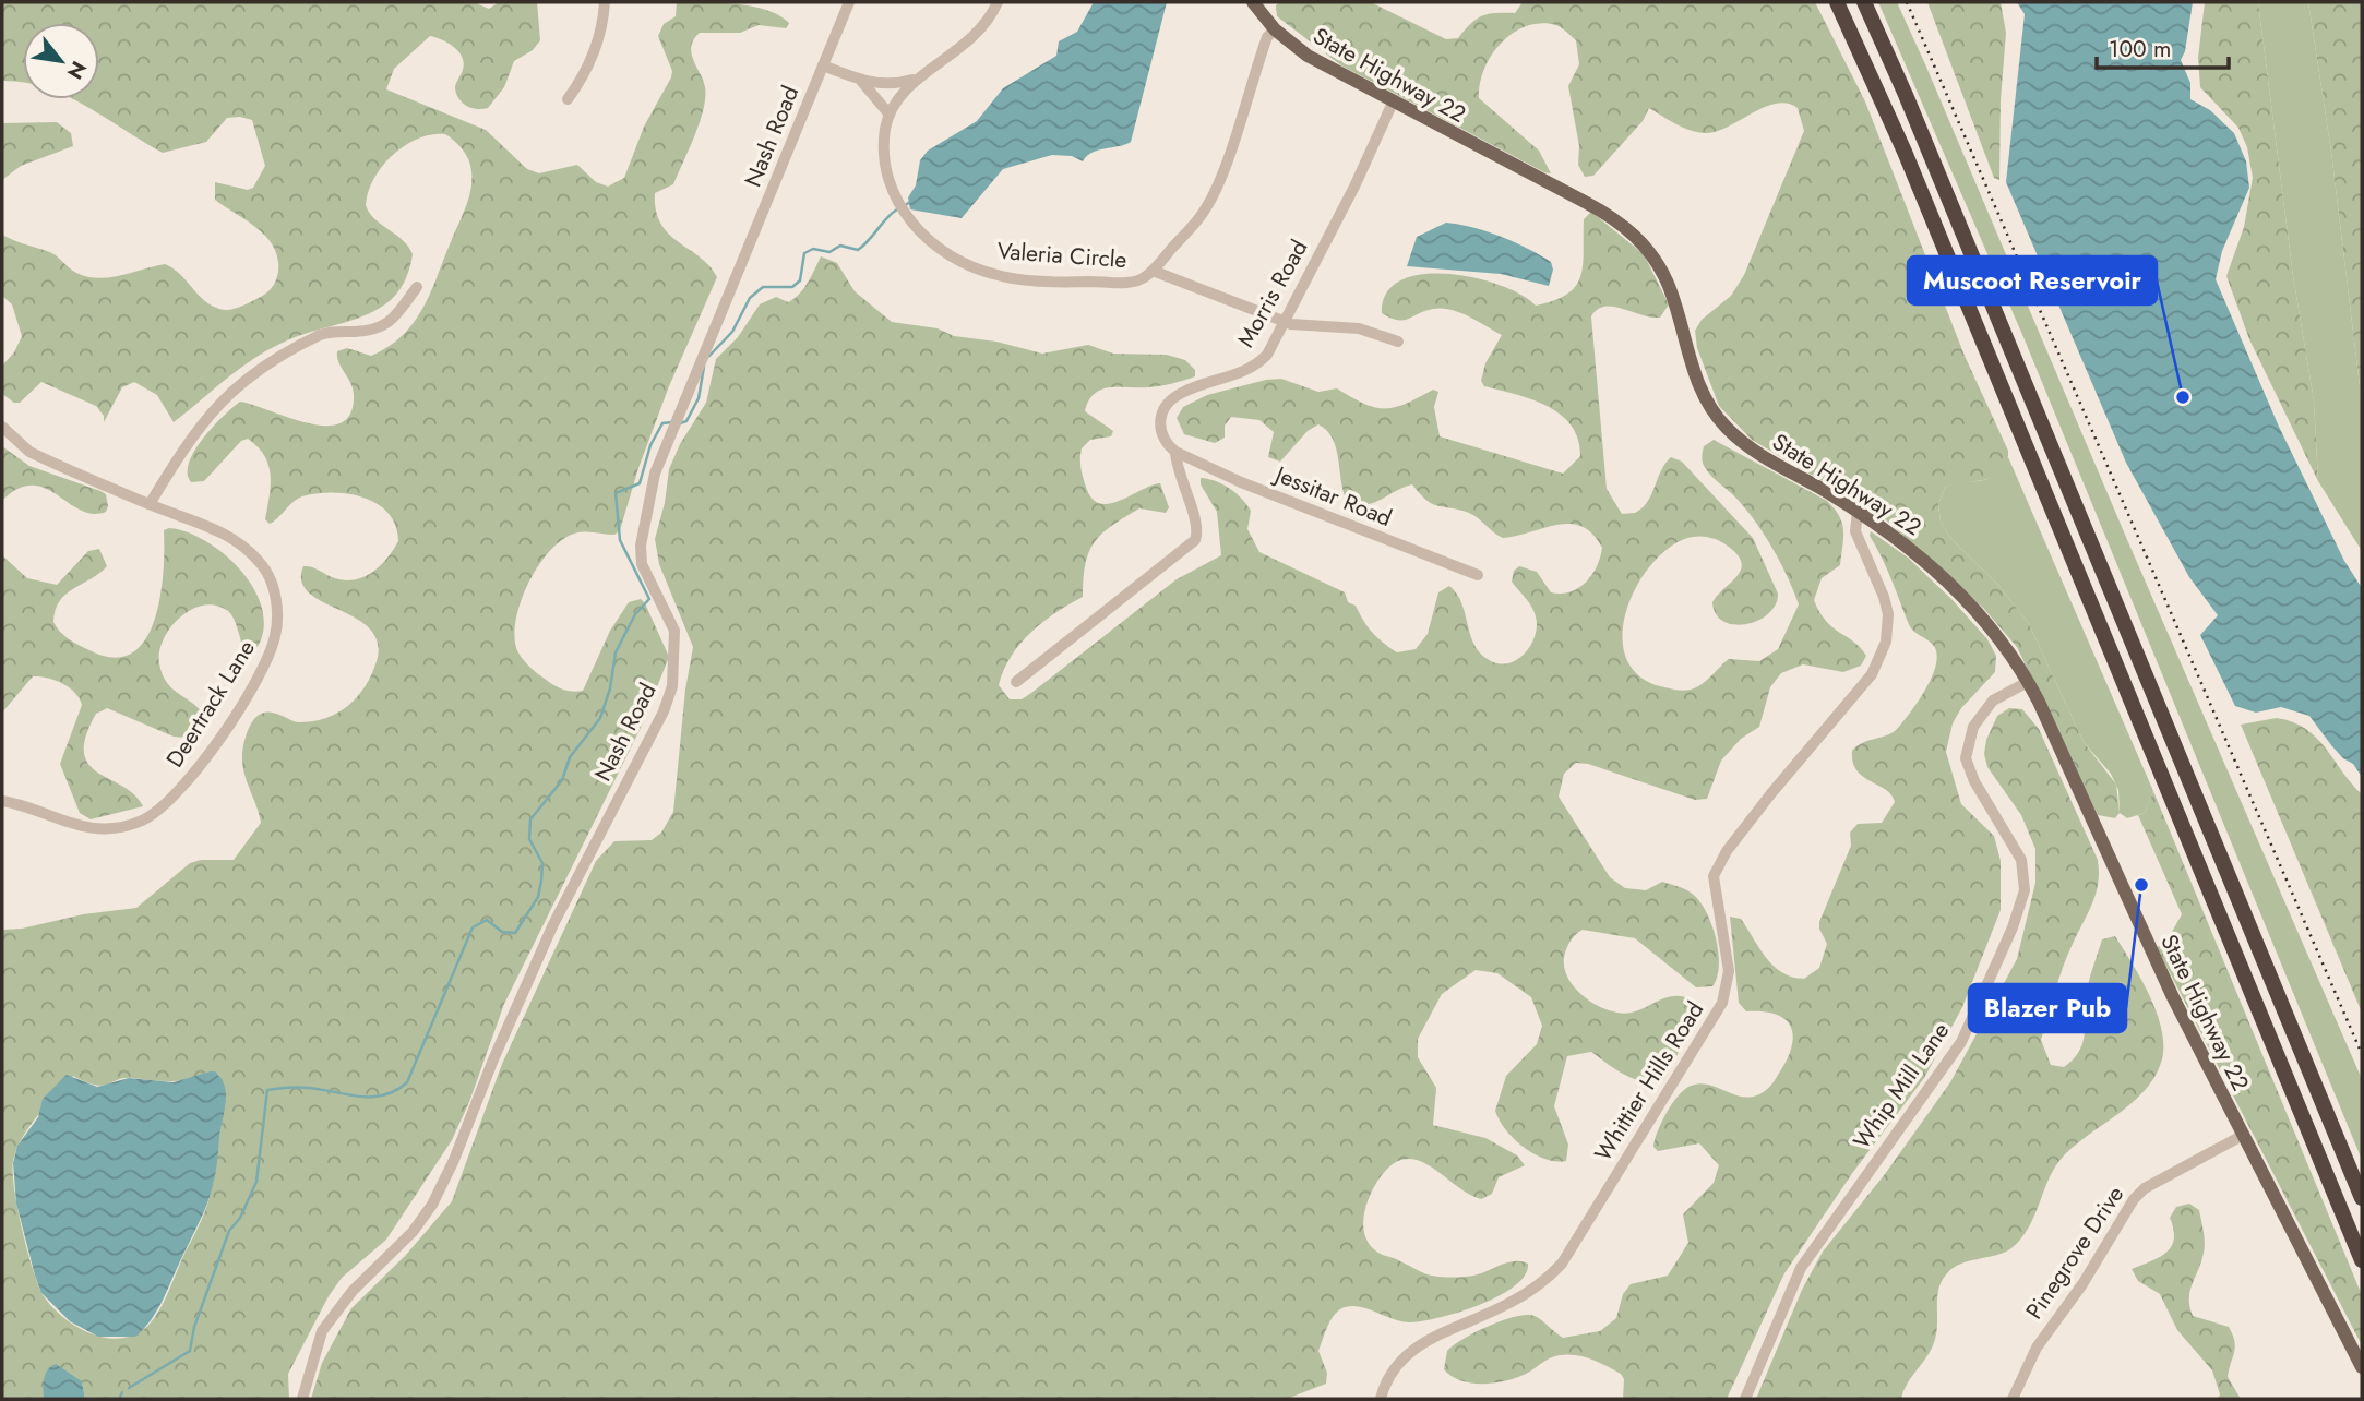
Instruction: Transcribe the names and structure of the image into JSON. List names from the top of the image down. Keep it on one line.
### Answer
{"streets":{"main road":["State Highway 22"],"street":["Nash Road","Valeria Circle","Morris Road","Jessitar Road","Deertrack Lane","Whittier Hills Road","Whip Mill Lane","Pinegrove Drive"]},"crossings":[["State Highway 22","Valeria Circle"],["State Highway 22","Morris Road"],["State Highway 22","Whittier Hills Road"],["State Highway 22","Whip Mill Lane"],["State Highway 22","Pinegrove Drive"],["Nash Road","Valeria Circle"],["Morris Road","Jessitar Road"]],"places":["Muscoot Reservoir","Blazer Pub"],"scale_bar":"100 m","north":"bottom right"}
